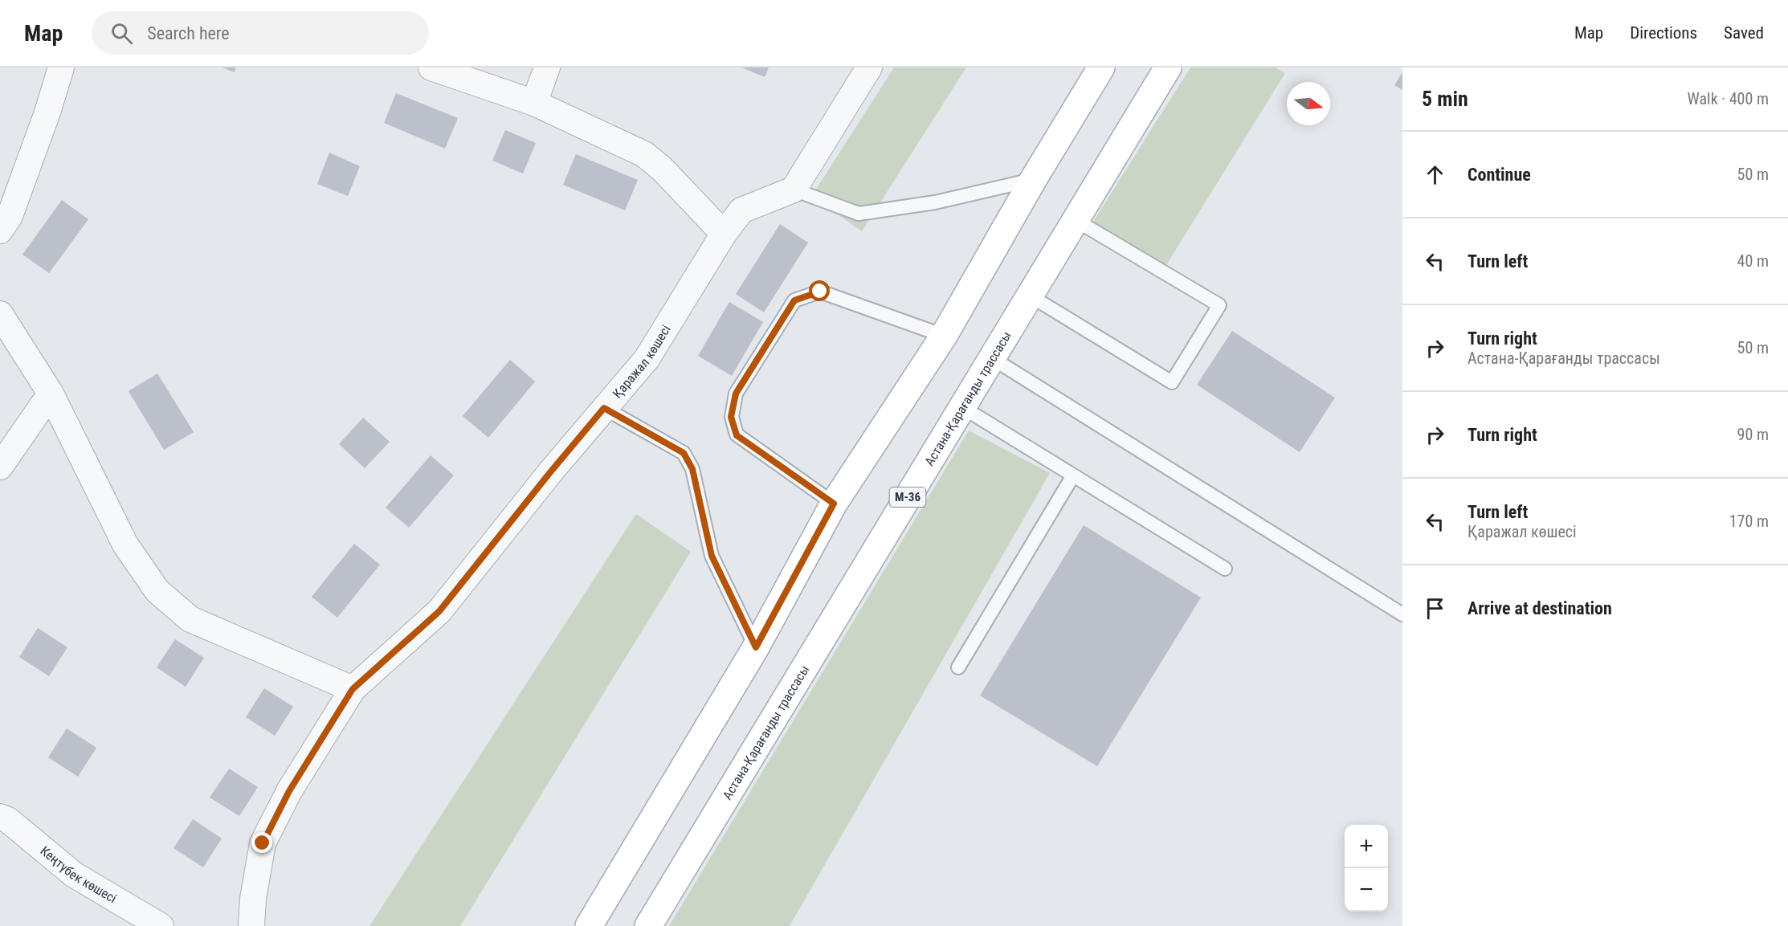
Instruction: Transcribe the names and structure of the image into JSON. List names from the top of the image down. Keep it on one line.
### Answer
{"streets":{"main road":["Астана-Қарағанды трассасы","M-36"],"street":["Қаражал көшесі","Кеңтүбек көшесі"]},"north":"right","page":{"header":"Map","search":"Search here","nav":["Map","Directions","Saved"],"heading":["5 min","Walk · 400 m"],"list":[["Continue","50 m"],["Turn left","40 m"],["Turn right","Астана-Қарағанды трассасы","50 m"],["Turn right","90 m"],["Turn left","Қаражал көшесі","170 m"],"Arrive at destination"],"map_buttons":["+","−"]}}
